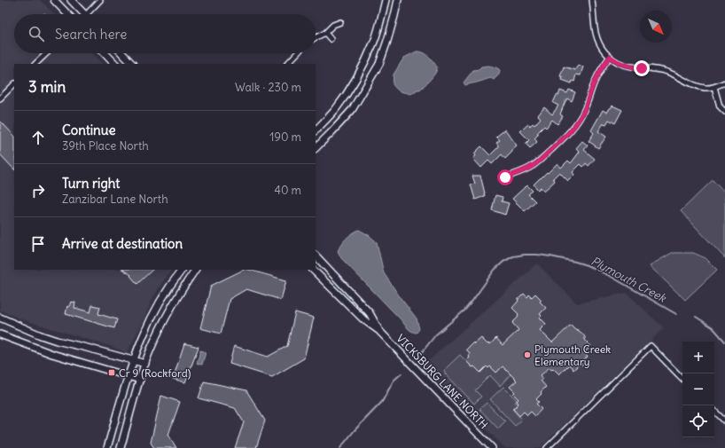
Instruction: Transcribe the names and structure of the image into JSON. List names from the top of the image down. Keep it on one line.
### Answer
{"streets":{"main road":["VICKSBURG LANE NORTH"]},"water":["Plymouth Creek"],"places":{"other":["Plymouth Creek Elementary"],"transit":["Cr 9 (Rockford)"]},"north":"bottom right","page":{"search":"Search here","heading":["3 min","Walk · 230 m"],"list":[["Continue","39th Place North","190 m"],["Turn right","Zanzibar Lane North","40 m"],"Arrive at destination"],"map_buttons":["+","−"]}}
